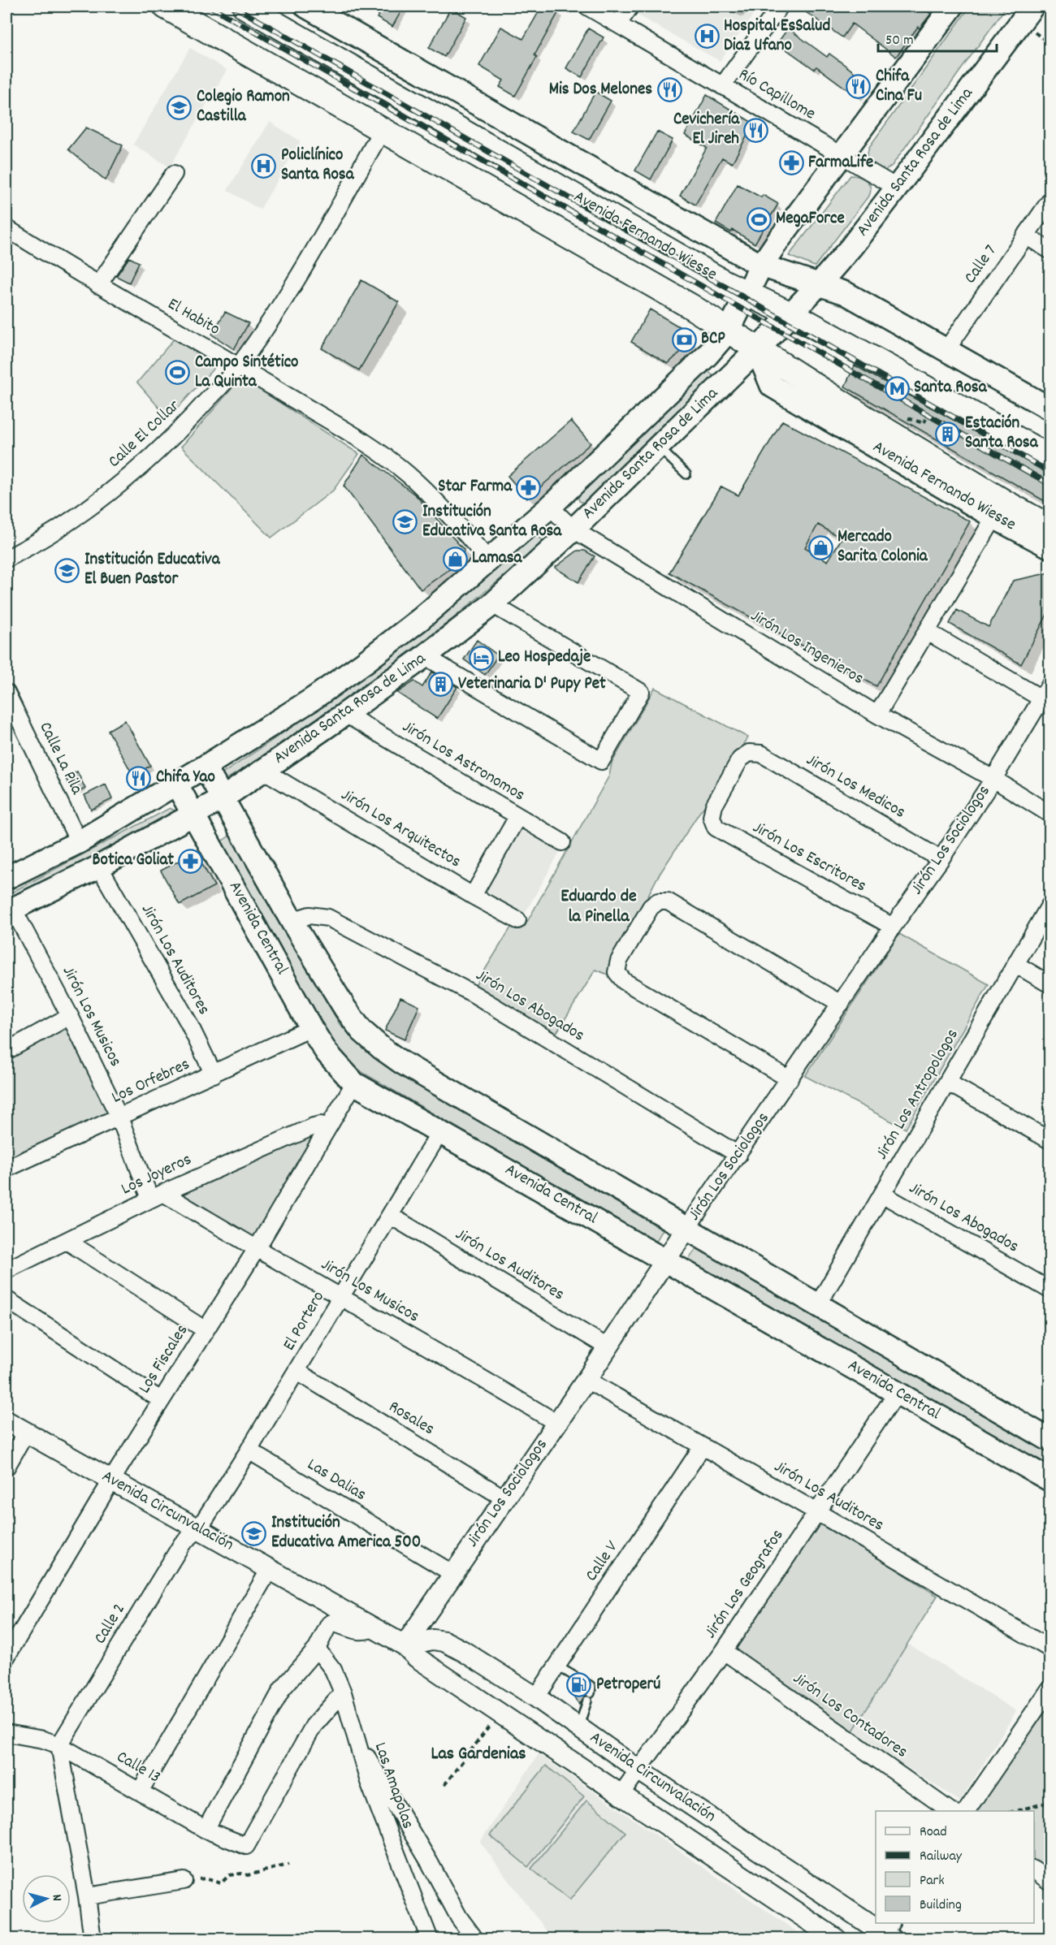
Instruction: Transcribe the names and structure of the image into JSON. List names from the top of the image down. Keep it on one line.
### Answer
{"streets":{"main road":["Avenida Santa Rosa de Lima","Avenida Fernando Wiesse","Avenida Central"],"street":["Río Capillome","Calle 7","El Habito","Calle El Collar","Jirón Los Ingenieros","Calle La Pila","Jirón Los Astronomos","Jirón Los Medicos","Jirón Los Arquitectos","Jirón Los Sociologos","Jirón Los Escritores","Jirón Los Auditores","Jirón Los Abogados","Jirón Los Musicos","Los Orfebres","Jirón Los Antropologos","Los Joyeros","El Portero","Los Fiscales","Rosales","Las Dalias","Avenida Circunvalación","Calle V","Jirón Los Geografos","Calle 2","Jirón Los Contadores","Calle 13","Las Amapolas"]},"crossings":[["Río Capillome","Avenida Santa Rosa de Lima"],["Avenida Santa Rosa de Lima","Avenida Fernando Wiesse"],["Avenida Santa Rosa de Lima","El Habito"],["Avenida Santa Rosa de Lima","Jirón Los Ingenieros"],["Avenida Santa Rosa de Lima","Calle La Pila"],["Avenida Santa Rosa de Lima","Jirón Los Astronomos"],["Avenida Santa Rosa de Lima","Jirón Los Arquitectos"],["Avenida Santa Rosa de Lima","Avenida Central"],["Avenida Santa Rosa de Lima","Jirón Los Auditores"],["Avenida Santa Rosa de Lima","Jirón Los Musicos"],["Avenida Fernando Wiesse","Calle 7"],["Avenida Fernando Wiesse","Calle El Collar"],["El Habito","Calle El Collar"],["Jirón Los Ingenieros","Jirón Los Sociologos"],["Jirón Los Medicos","Jirón Los Sociologos"],["Jirón Los Medicos","Jirón Los Escritores"],["Jirón Los Sociologos","Jirón Los Escritores"],["Jirón Los Sociologos","Avenida Central"],["Jirón Los Sociologos","Jirón Los Auditores"],["Jirón Los Sociologos","Jirón Los Abogados"],["Jirón Los Sociologos","Jirón Los Musicos"],["Jirón Los Sociologos","Rosales"],["Jirón Los Sociologos","Las Dalias"],["Jirón Los Sociologos","Avenida Circunvalación"],["Avenida Central","Jirón Los Abogados"],["Avenida Central","Los Orfebres"],["Avenida Central","Jirón Los Antropologos"],["Avenida Central","El Portero"],["Avenida Central","Los Fiscales"],["Avenida Central","Jirón Los Geografos"],["Jirón Los Auditores","Los Orfebres"],["Jirón Los Auditores","El Portero"],["Jirón Los Auditores","Calle V"],["Jirón Los Auditores","Jirón Los Geografos"],["Jirón Los Abogados","Jirón Los Antropologos"],["Jirón Los Musicos","Los Orfebres"],["Jirón Los Musicos","Los Joyeros"],["Jirón Los Musicos","El Portero"],["Jirón Los Musicos","Los Fiscales"],["Los Joyeros","Los Fiscales"],["El Portero","Rosales"],["El Portero","Las Dalias"],["El Portero","Avenida Circunvalación"],["El Portero","Calle 2"],["Los Fiscales","Avenida Circunvalación"],["Avenida Circunvalación","Calle V"],["Avenida Circunvalación","Jirón Los Geografos"],["Avenida Circunvalación","Calle 2"],["Jirón Los Geografos","Jirón Los Contadores"],["Calle 2","Calle 13"],["Calle 13","Las Amapolas"]],"districts":["Eduardo de la Pinella","Las Gardenias"],"places":{"hospital":["Hospital EsSalud Diaz Ufano","Policlínico Santa Rosa"],"restaurant":["Chifa Cina Fu","Mis Dos Melones","Cevichería El Jireh","Chifa Yao"],"school or university":["Colegio Ramon Castilla","Institución Educativa Santa Rosa","Institución Educativa El Buen Pastor","Institución Educativa America 500"],"pharmacy":["FarmaLife","Star Farma","Botica Goliat"],"sports":["MegaForce","Campo Sintético La Quinta"],"bank":["BCP"],"metro station":["Santa Rosa"],"building":["Estación Santa Rosa","Veterinaria D' Pupy Pet"],"shop":["Mercado Sarita Colonia","Lamasa"],"hotel":["Leo Hospedaje"],"fuel station":["Petroperú"]},"legend":["Road","Railway","Park","Building"],"scale_bar":"50 m","north":"right"}
